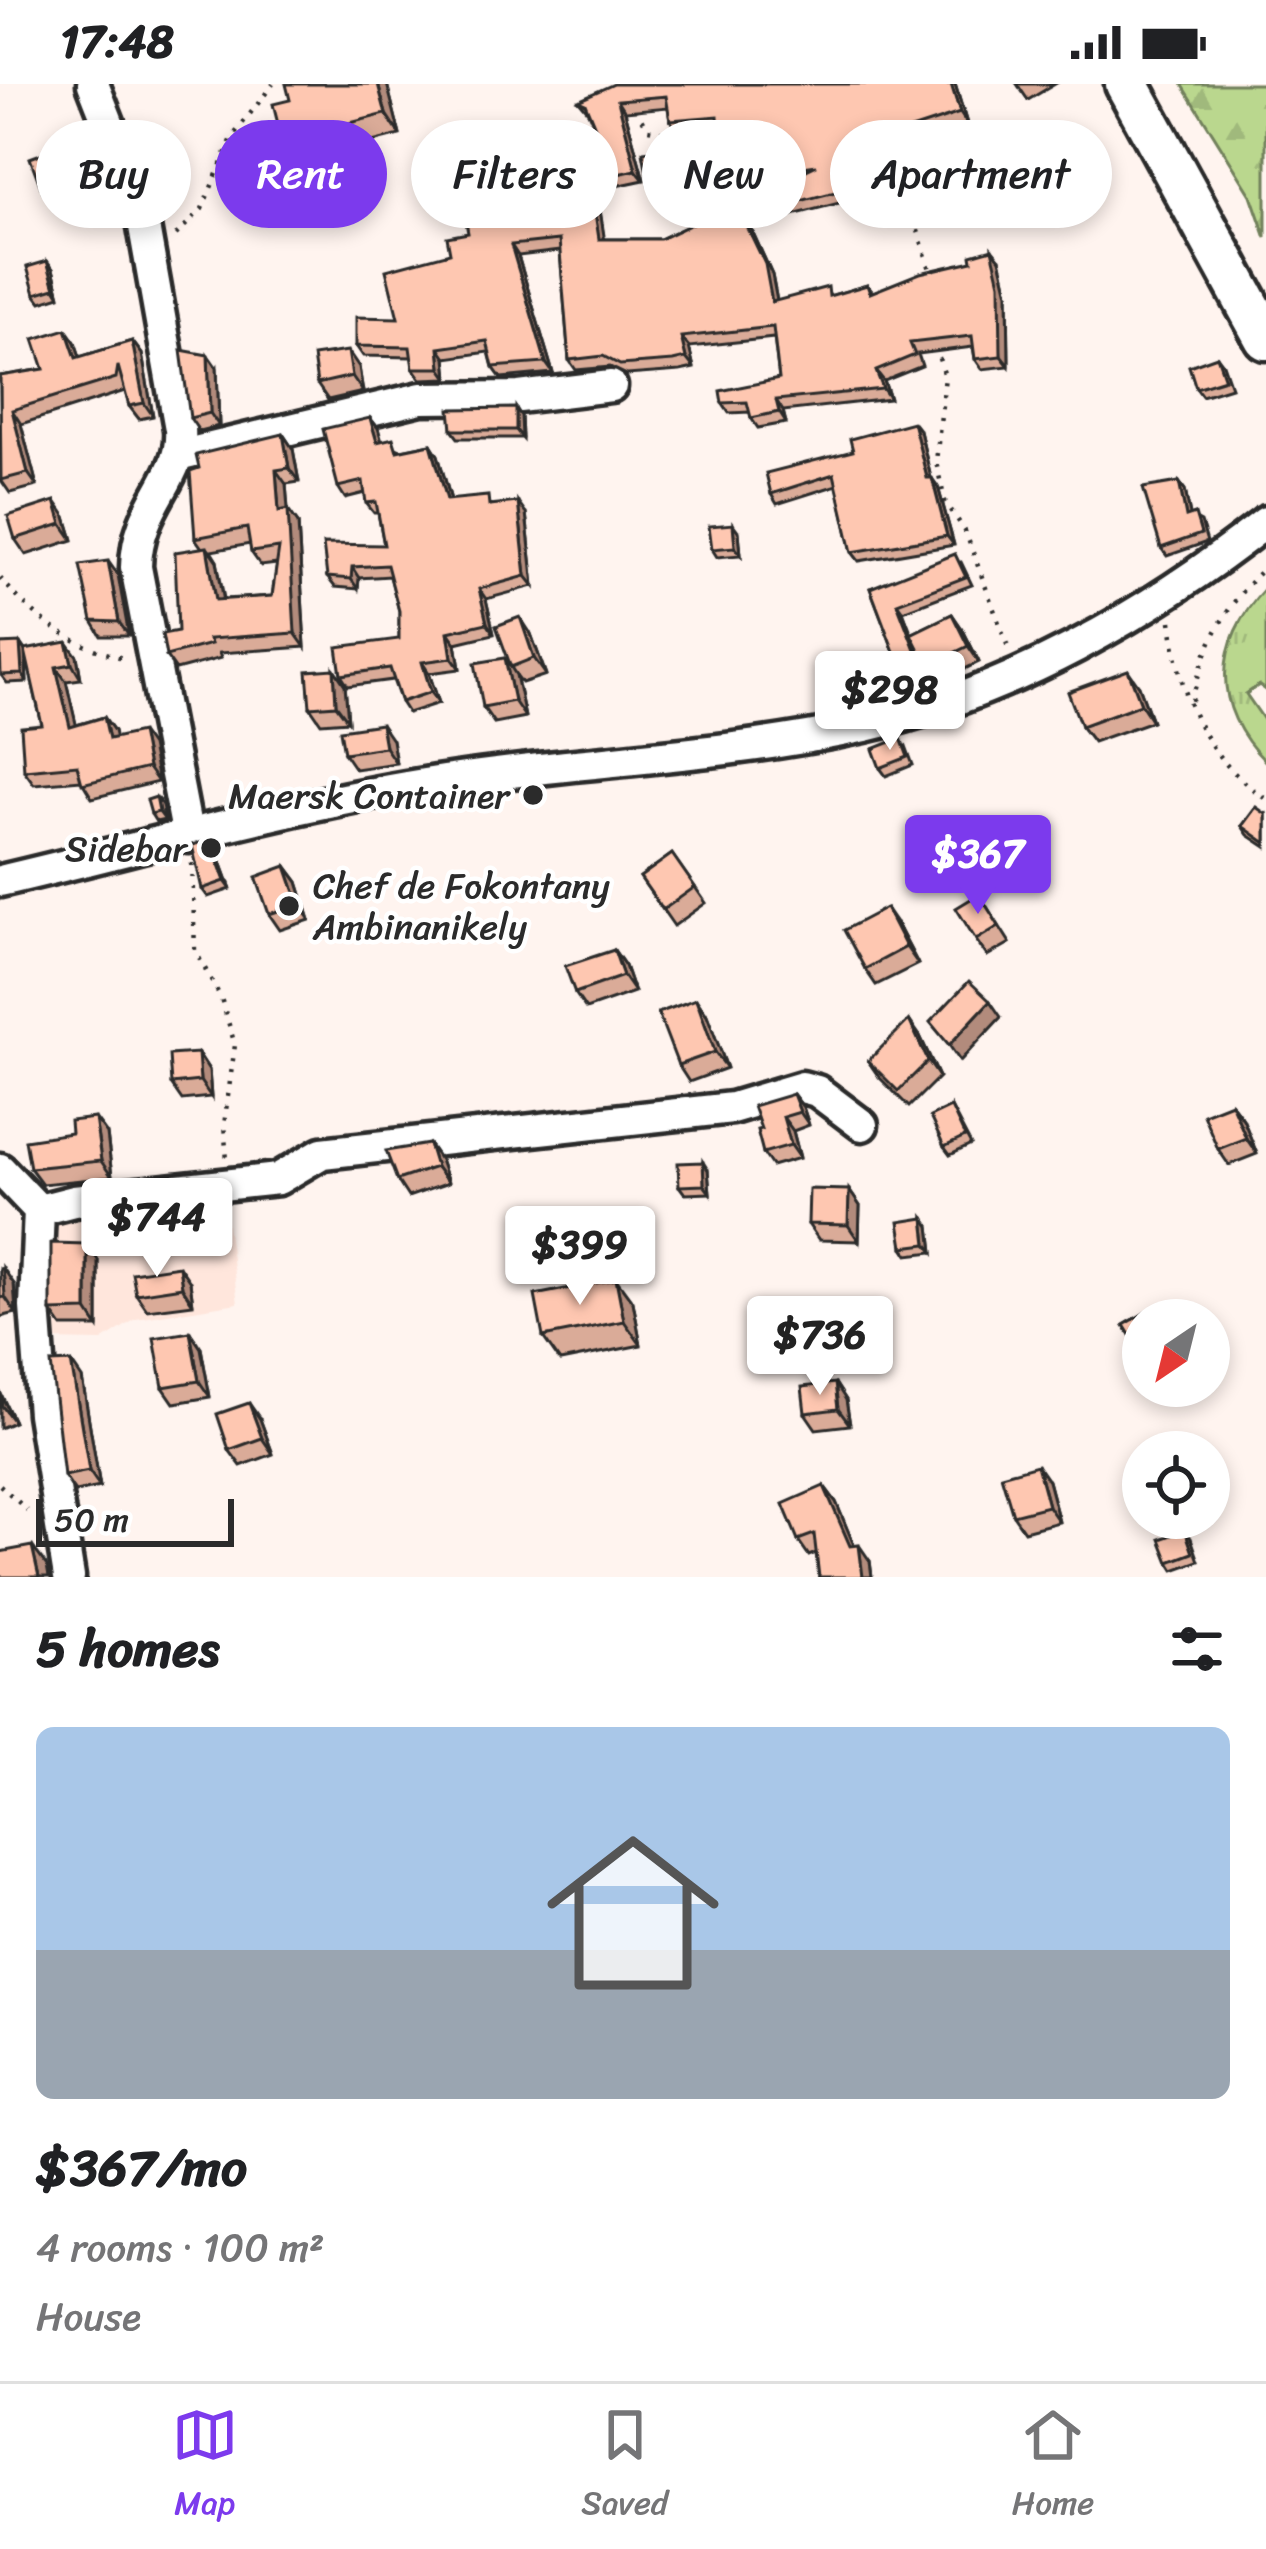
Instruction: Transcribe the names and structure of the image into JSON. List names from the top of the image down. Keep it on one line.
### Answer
{"places":["Maersk Container","Sidebar","Chef de Fokontany Ambinanikely"],"scale_bar":"50 m","north":"bottom left","page":{"status":"17:48","chip":["Buy","Rent","Filters","New","Apartment"],"price":["$298","$367","$744","$399","$736"],"scale":"50 m","heading":"5 homes","list":[{"name":"$367/mo","note":"4 rooms · 100 m² · House"}],"tabs":["Map","Saved","Home"]}}
